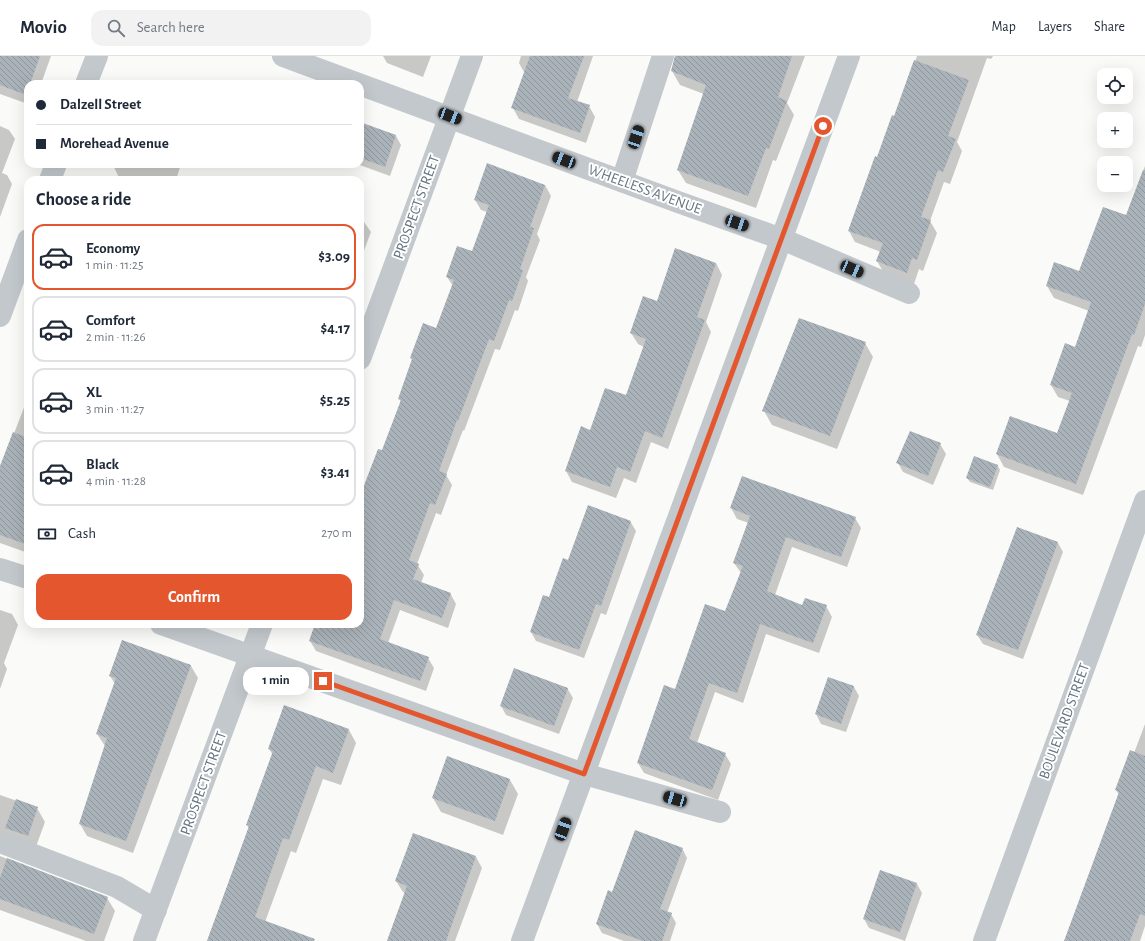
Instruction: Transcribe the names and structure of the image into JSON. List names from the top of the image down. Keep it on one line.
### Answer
{"streets":{"street":["WHEELESS AVENUE","PROSPECT STREET","BOULEVARD STREET"]},"crossings":[["WHEELESS AVENUE","PROSPECT STREET"]],"page":{"header":"Movio","search":"Search here","nav":["Map","Layers","Share"],"map_buttons":["+","−"],"banner":["Dalzell Street","Morehead Avenue"],"heading":"Choose a ride","list":[{"name":"Economy","note":"1 min · 11:25","value":"$3.09"},{"name":"Comfort","note":"2 min · 11:26","value":"$4.17"},{"name":"XL","note":"3 min · 11:27","value":"$5.25"},{"name":"Black","note":"4 min · 11:28","value":"$3.41"}],"pay":["Cash","270 m"],"buttons":"Confirm","bubble":"1 min"}}
